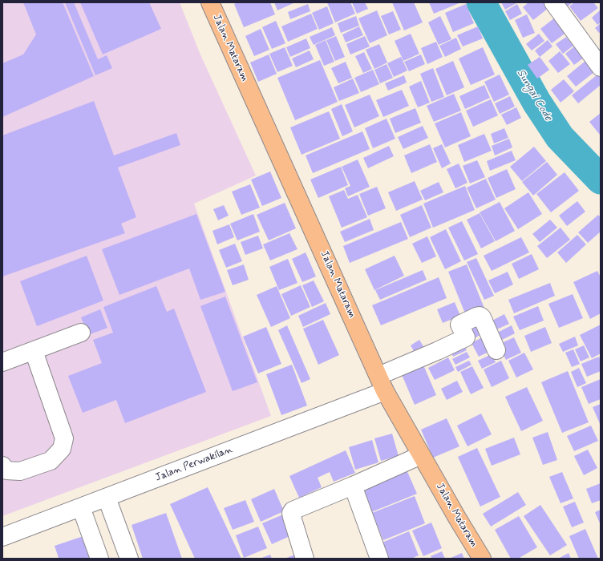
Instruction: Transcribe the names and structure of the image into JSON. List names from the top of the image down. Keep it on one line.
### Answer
{"streets":{"main road":["Jalan Mataram"],"street":["Jalan Perwakilan"]},"crossings":[["Jalan Mataram","Jalan Perwakilan"]],"water":["Sungai Code"]}
